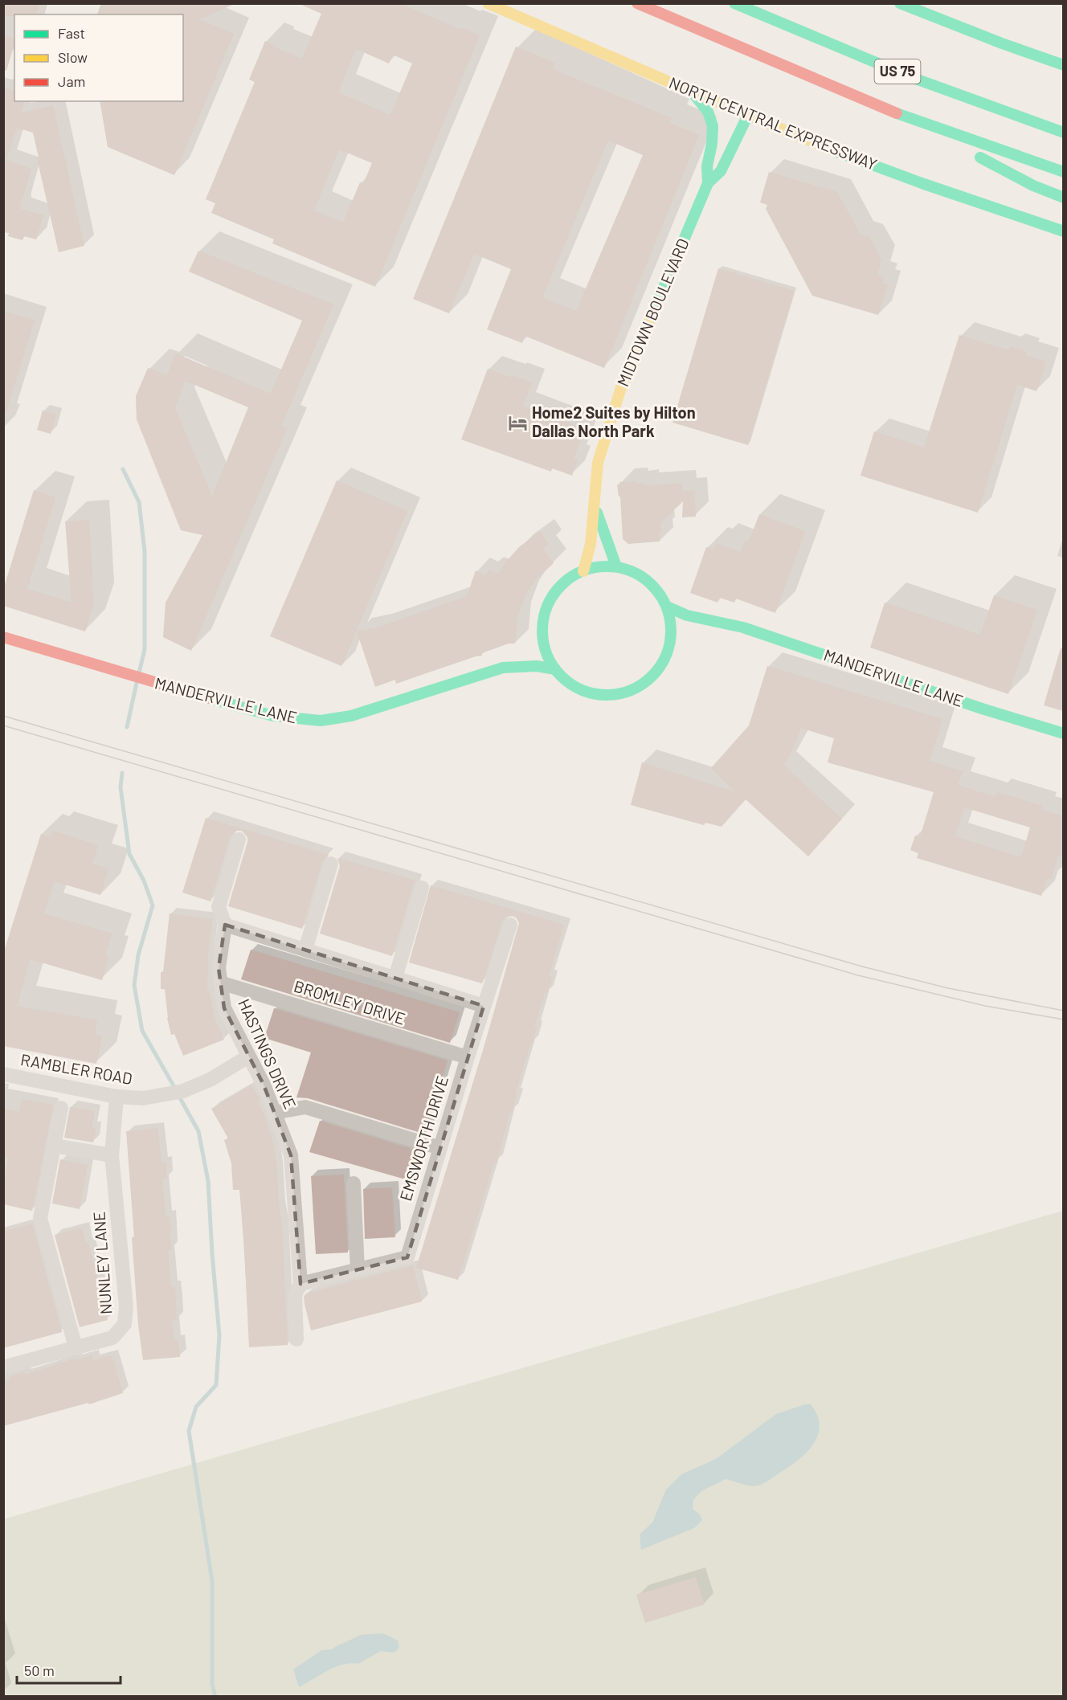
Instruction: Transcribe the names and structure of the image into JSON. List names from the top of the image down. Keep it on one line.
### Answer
{"streets":{"main road":["US 75","NORTH CENTRAL EXPRESSWAY","MIDTOWN BOULEVARD","MANDERVILLE LANE"],"street":["BROMLEY DRIVE","HASTINGS DRIVE","RAMBLER ROAD","EMSWORTH DRIVE","NUNLEY LANE"]},"crossings":[["NORTH CENTRAL EXPRESSWAY","MIDTOWN BOULEVARD"],["MIDTOWN BOULEVARD","MANDERVILLE LANE"],["BROMLEY DRIVE","HASTINGS DRIVE"],["BROMLEY DRIVE","EMSWORTH DRIVE"],["HASTINGS DRIVE","RAMBLER ROAD"],["HASTINGS DRIVE","EMSWORTH DRIVE"],["RAMBLER ROAD","NUNLEY LANE"]],"places":{"hotel":["Home2 Suites by Hilton Dallas North Park"]},"legend":["Fast","Slow","Jam"],"scale_bar":"50 m"}
